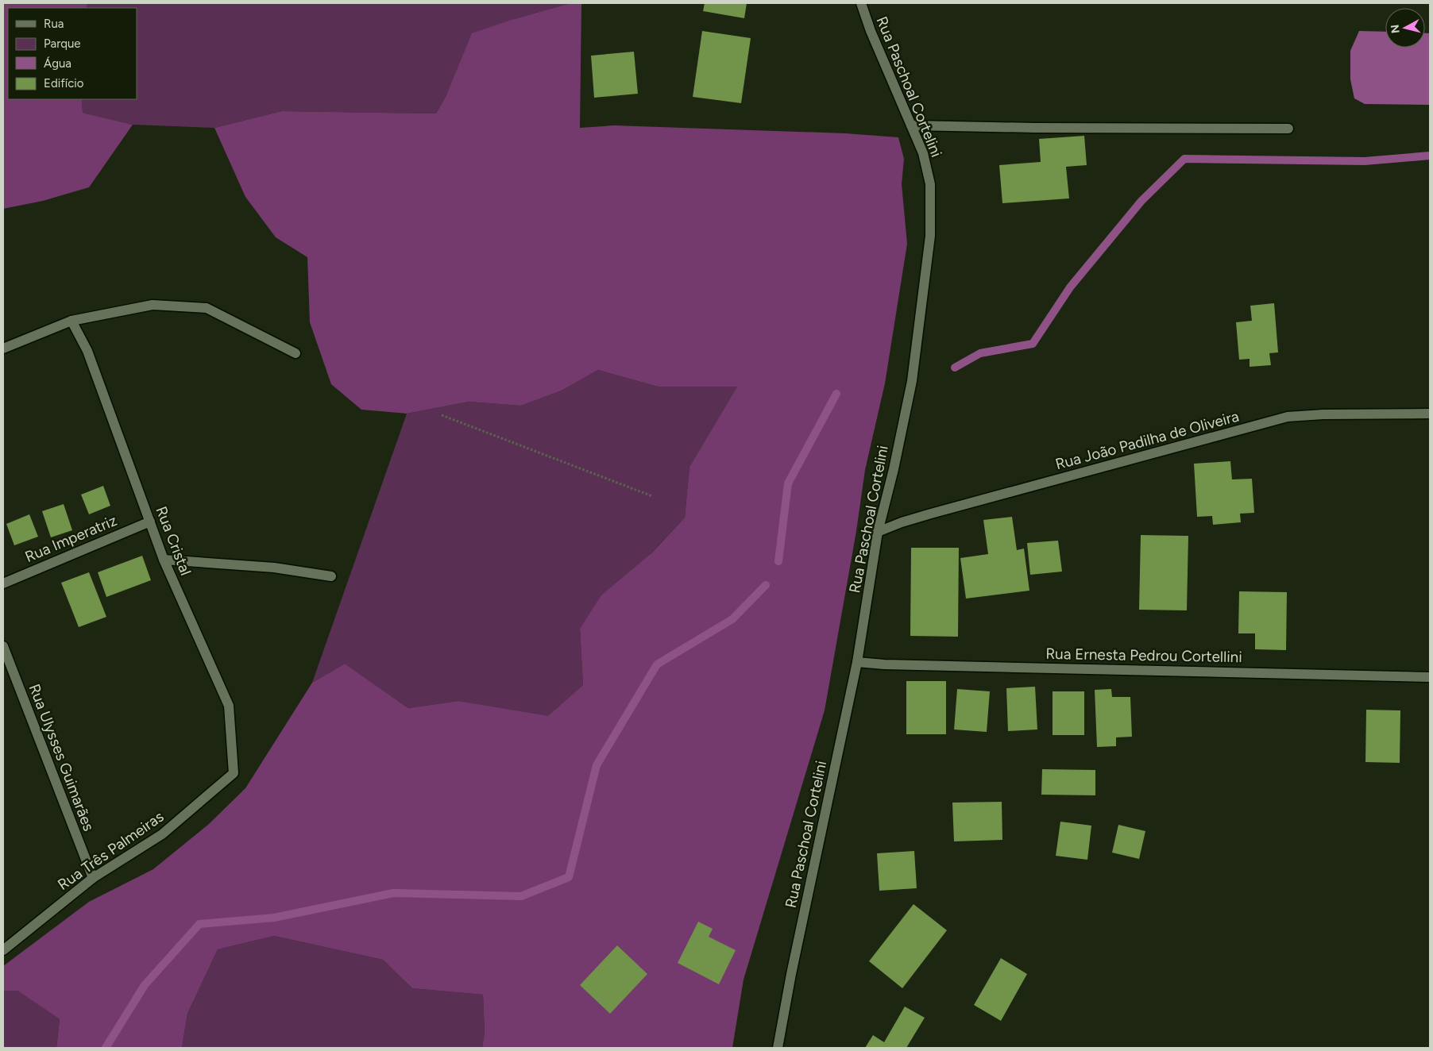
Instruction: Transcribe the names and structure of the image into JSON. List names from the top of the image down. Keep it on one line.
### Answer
{"streets":{"street":["Rua Paschoal Cortelini","Rua João Padilha de Oliveira","Rua Imperatriz","Rua Cristal","Rua Ernesta Pedrou Cortellini","Rua Ulysses Guimarães","Rua Três Palmeiras"]},"crossings":[["Rua Paschoal Cortelini","Rua João Padilha de Oliveira"],["Rua Paschoal Cortelini","Rua Ernesta Pedrou Cortellini"],["Rua Imperatriz","Rua Cristal"],["Rua Cristal","Rua Três Palmeiras"],["Rua Ulysses Guimarães","Rua Três Palmeiras"]],"legend":["Rua","Parque","Água","Edifício"],"north":"left"}
